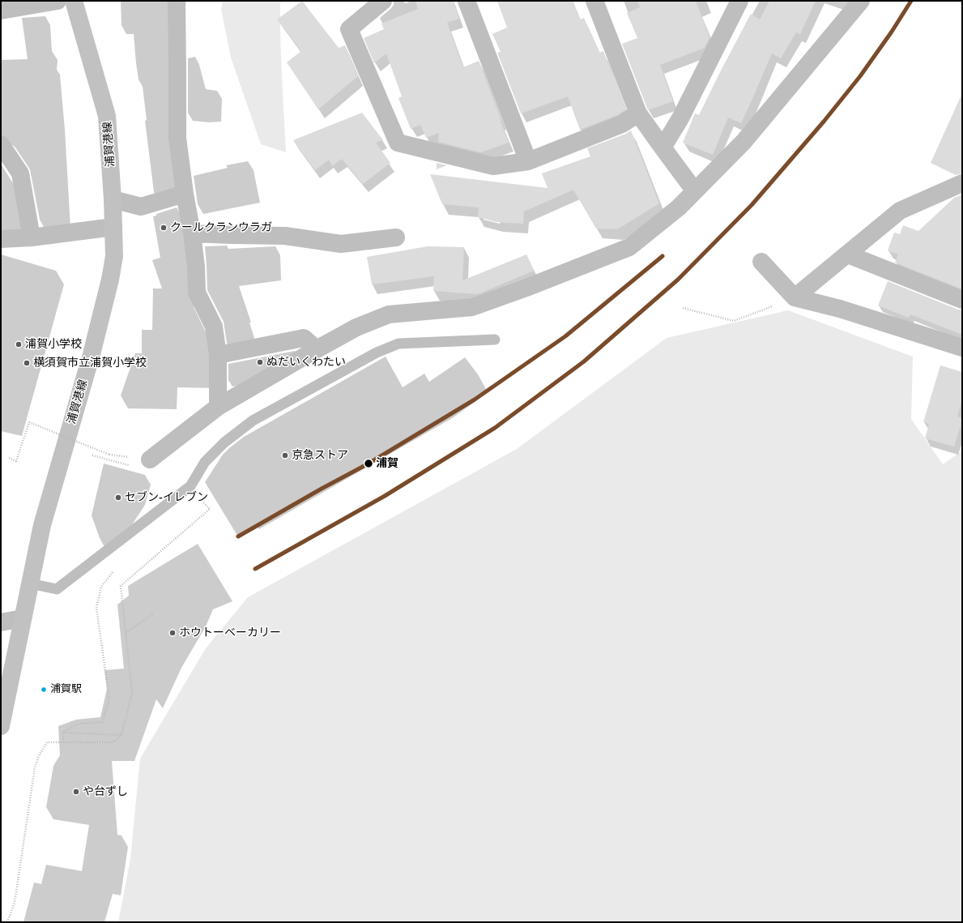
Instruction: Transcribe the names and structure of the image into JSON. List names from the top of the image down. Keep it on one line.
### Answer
{"streets":{"main road":["浦賀港線"]},"places":["クールクランウラガ","浦賀小学校","ぬだいくわたい","横須賀市立浦賀小学校","京急ストア","浦賀","セブン-イレブン","ホウトーベーカリー","浦賀駅","や台ずし"]}
